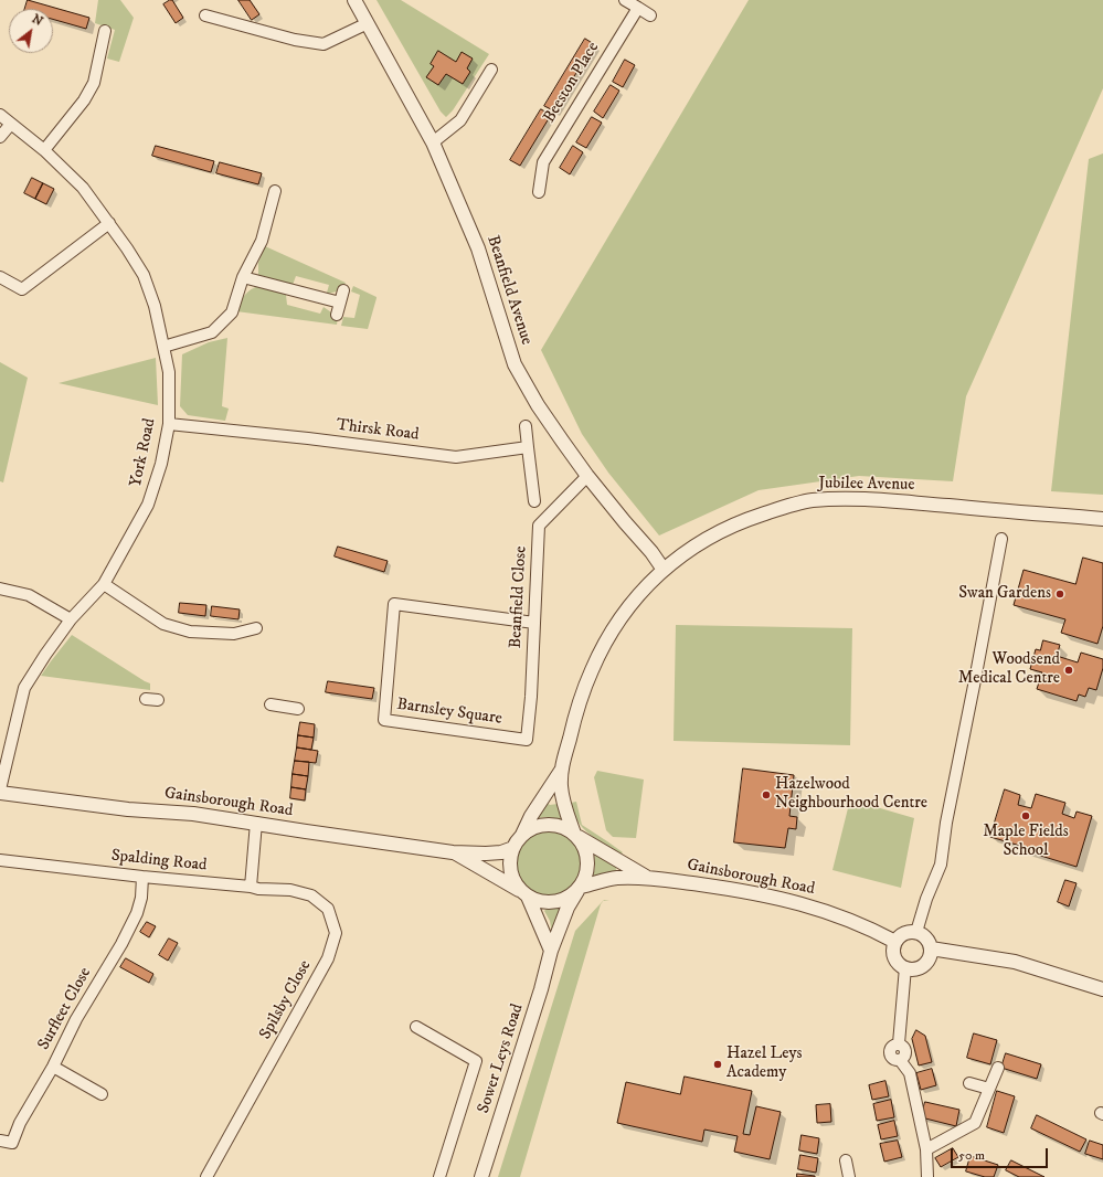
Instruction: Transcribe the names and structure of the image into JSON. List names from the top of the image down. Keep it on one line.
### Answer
{"streets":{"street":["Beeston Place","Beanfield Avenue","Thirsk Road","York Road","Jubilee Avenue","Beanfield Close","Barnsley Square","Gainsborough Road","Spalding Road","Spilsby Close","Surfleet Close","Sower Leys Road"]},"crossings":[["Beanfield Avenue","Jubilee Avenue"],["Beanfield Avenue","Beanfield Close"],["Thirsk Road","York Road"],["Jubilee Avenue","Gainsborough Road"],["Jubilee Avenue","Sower Leys Road"],["Beanfield Close","Barnsley Square"],["Gainsborough Road","Sower Leys Road"],["Spalding Road","Spilsby Close"],["Spalding Road","Surfleet Close"]],"places":["Swan Gardens","Woodsend Medical Centre","Hazelwood Neighbourhood Centre","Maple Fields School","Hazel Leys Academy"],"scale_bar":"50 m","north":"top right"}
